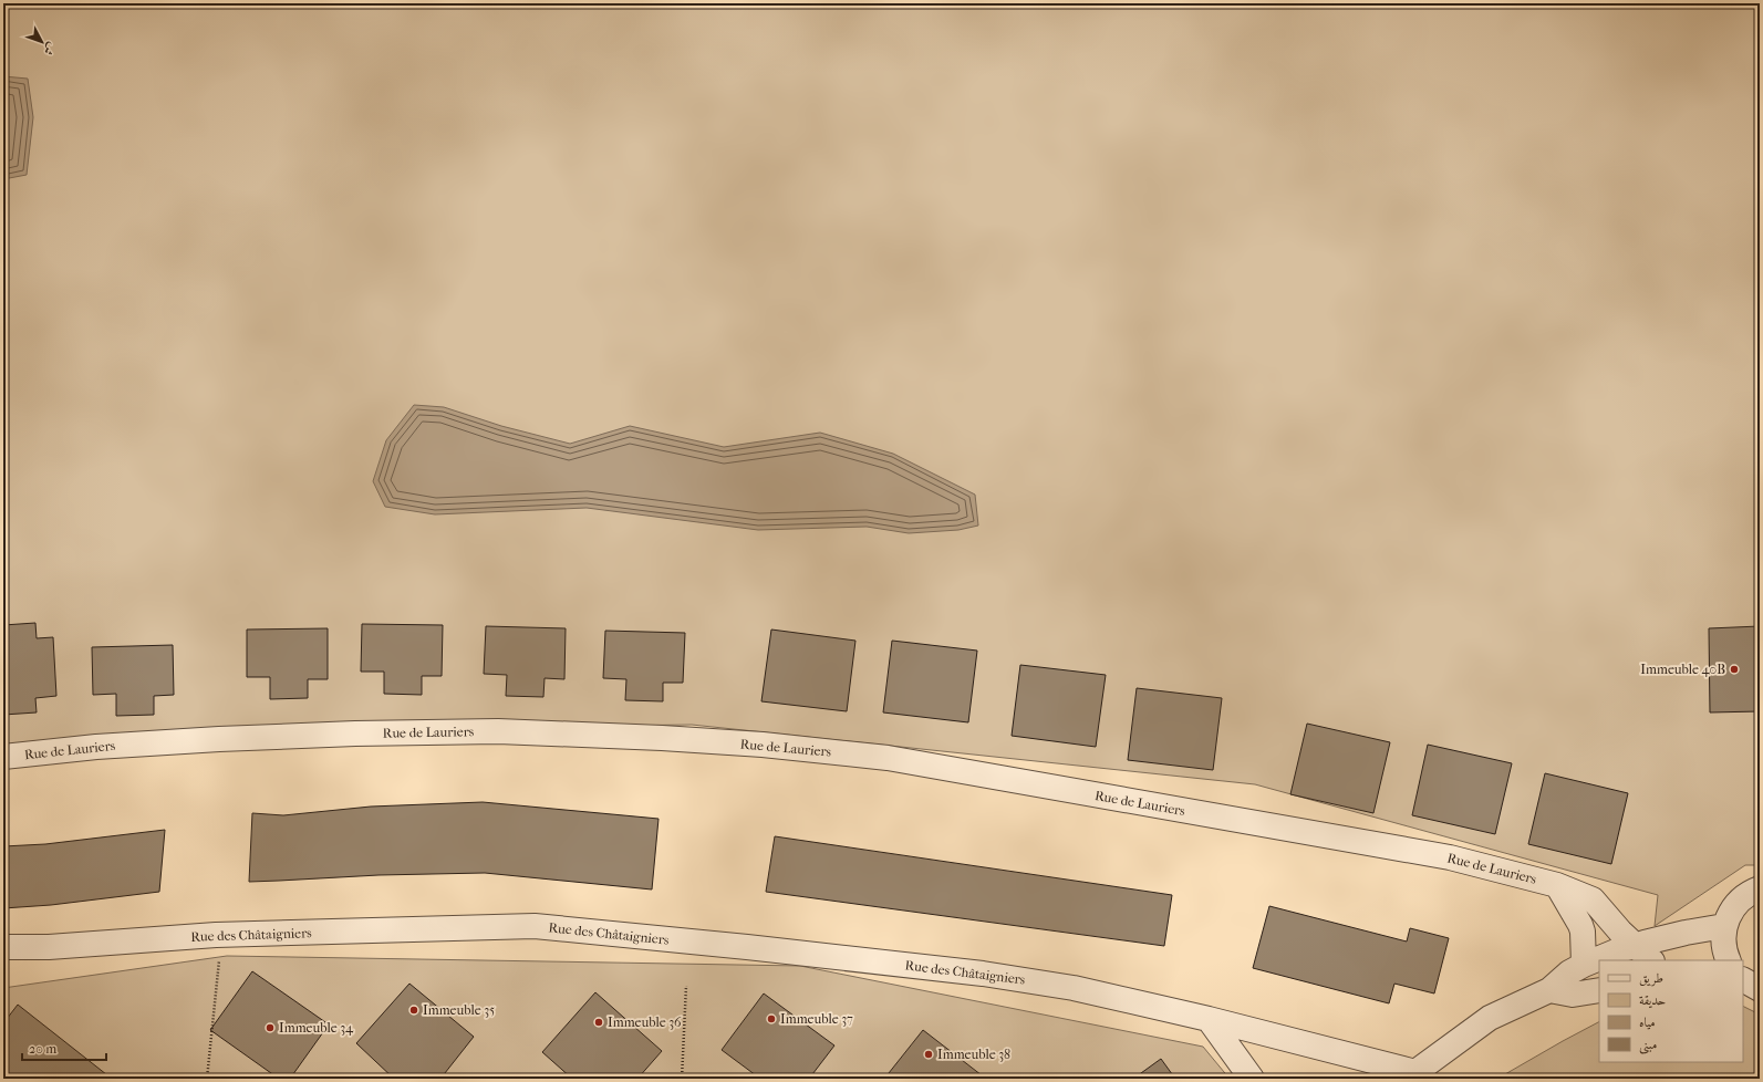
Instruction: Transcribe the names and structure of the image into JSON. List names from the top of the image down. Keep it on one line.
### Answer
{"streets":{"street":["Rue de Lauriers","Rue des Châtaigniers"]},"places":["Immeuble 40B","Immeuble 35","Immeuble 37","Immeuble 36","Immeuble 34","Immeuble 38"],"legend":["طريق","حديقة","مياه","مبنى"],"scale_bar":"20 m","north":"bottom right"}
